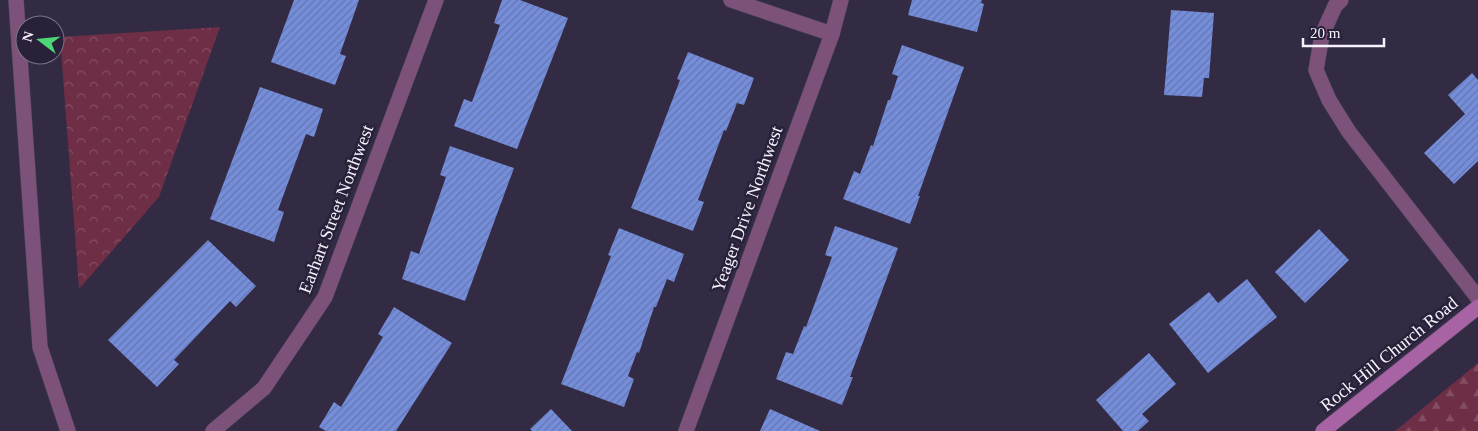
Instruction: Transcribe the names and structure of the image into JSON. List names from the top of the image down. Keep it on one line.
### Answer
{"streets":{"main road":["Rock Hill Church Road"],"street":["Earhart Street Northwest","Yeager Drive Northwest"]},"scale_bar":"20 m","north":"left"}
